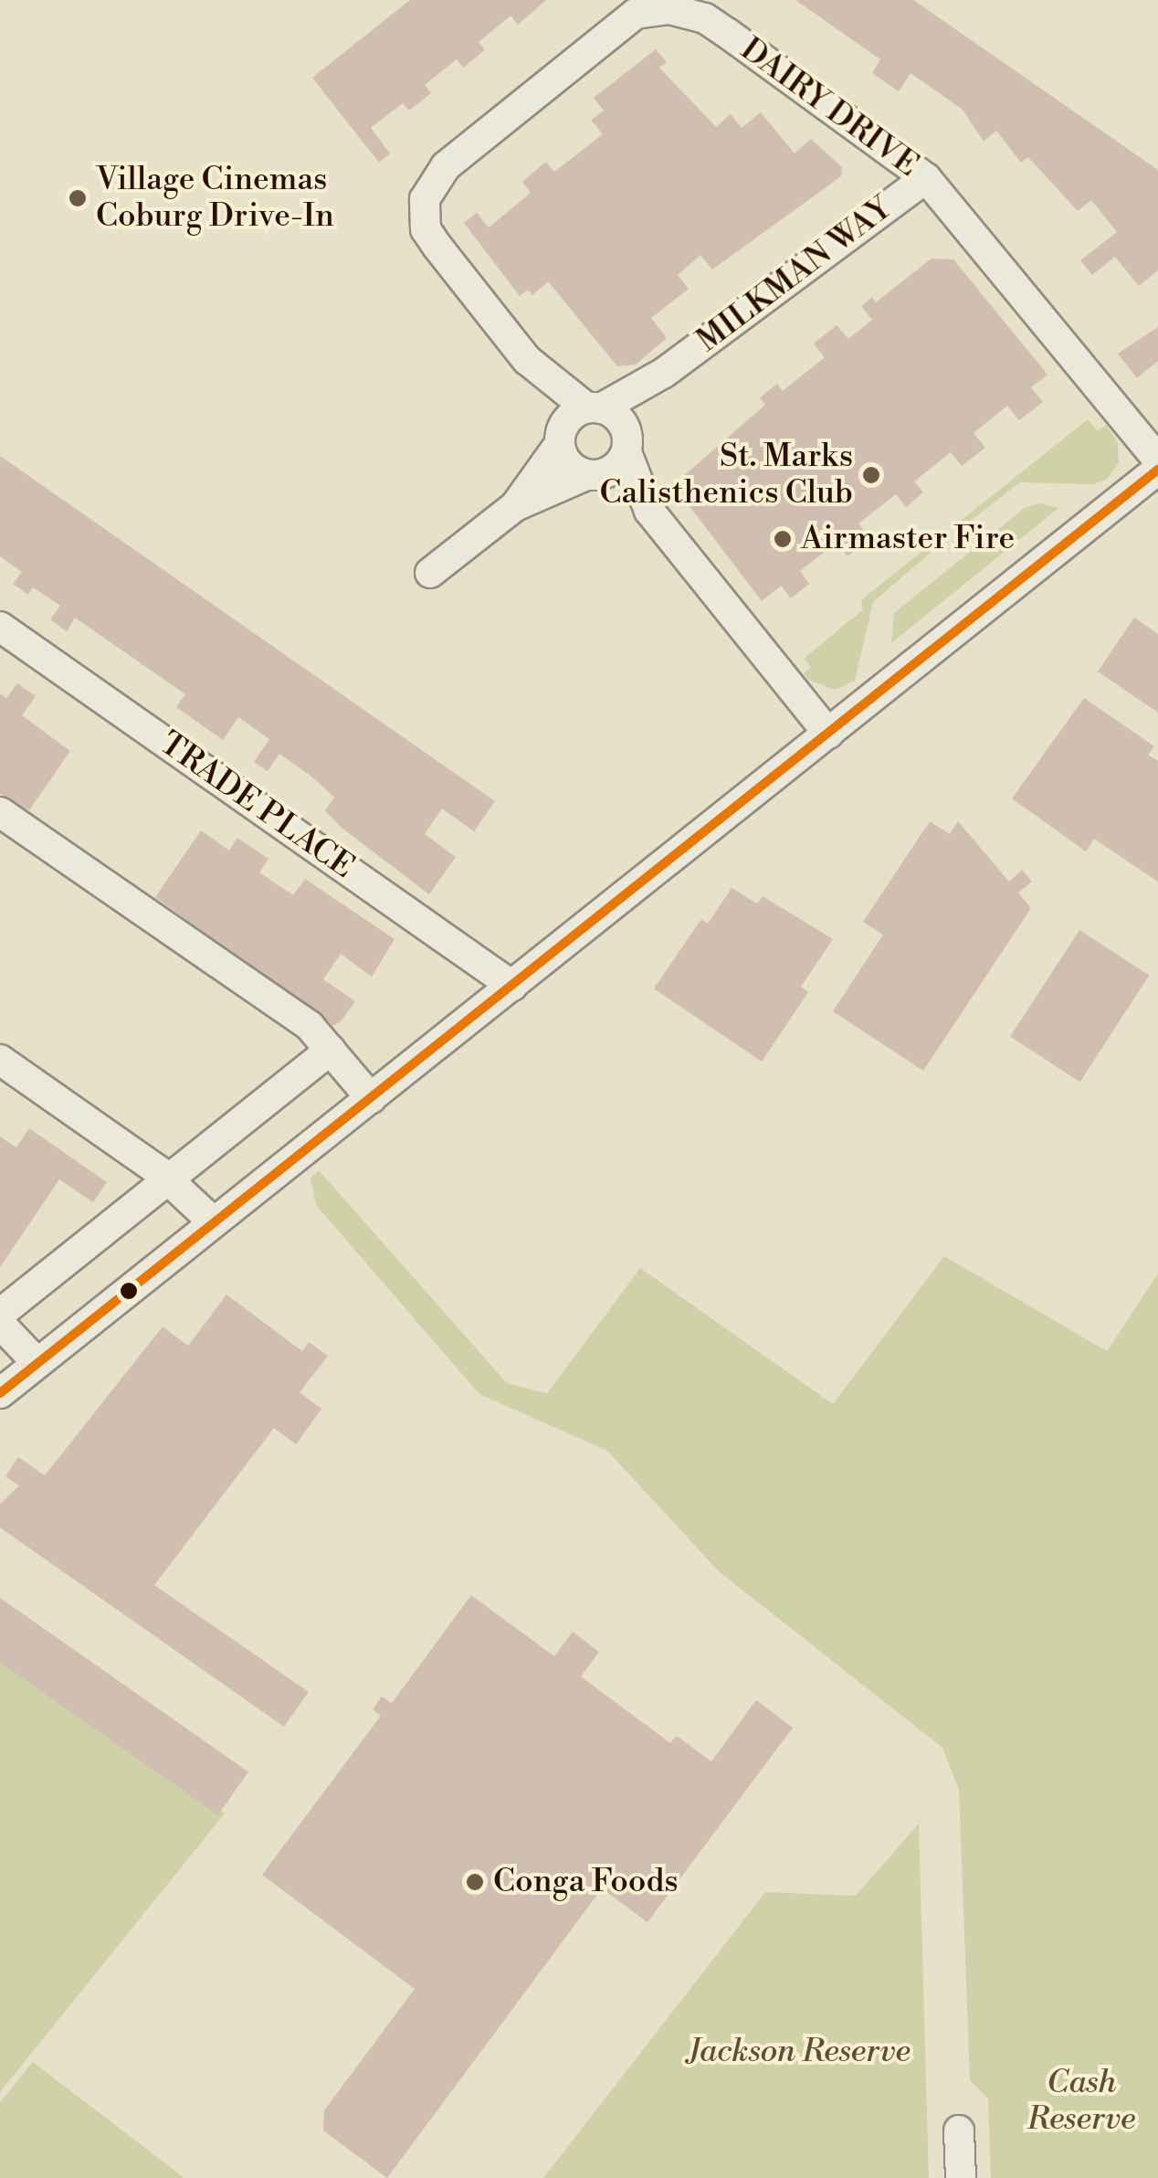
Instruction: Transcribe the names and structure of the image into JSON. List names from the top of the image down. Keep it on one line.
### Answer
{"streets":{"street":["DAIRY DRIVE","MILKMAN WAY","TRADE PLACE"]},"crossings":[["DAIRY DRIVE","MILKMAN WAY"]],"parks":["Jackson Reserve","Cash Reserve"],"places":["Village Cinemas Coburg Drive-In","St. Marks Calisthenics Club","Airmaster Fire","Conga Foods"]}
